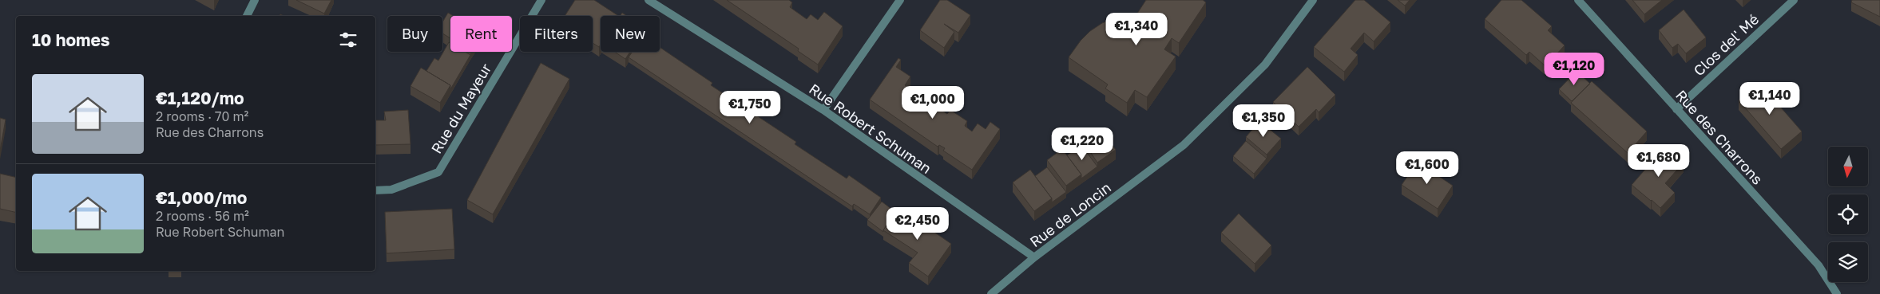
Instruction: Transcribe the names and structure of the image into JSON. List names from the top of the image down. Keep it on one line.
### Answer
{"streets":{"street":["Clos del' Mé","Rue du Mayeur","Rue Robert Schuman","Rue des Charrons","Rue de Loncin"]},"crossings":[["Clos del' Mé","Rue des Charrons"],["Rue Robert Schuman","Rue de Loncin"]],"north":"bottom","page":{"price":["€1,340","€1,120","€1,140","€1,000","€1,750","€1,350","€1,220","€1,680","€1,600","€2,450"],"chip":["Buy","Rent","Filters","New"],"heading":"10 homes","list":[{"name":"€1,120/mo","note":"2 rooms · 70 m² · Rue des Charrons"},{"name":"€1,000/mo","note":"2 rooms · 56 m² · Rue Robert Schuman"}]}}
